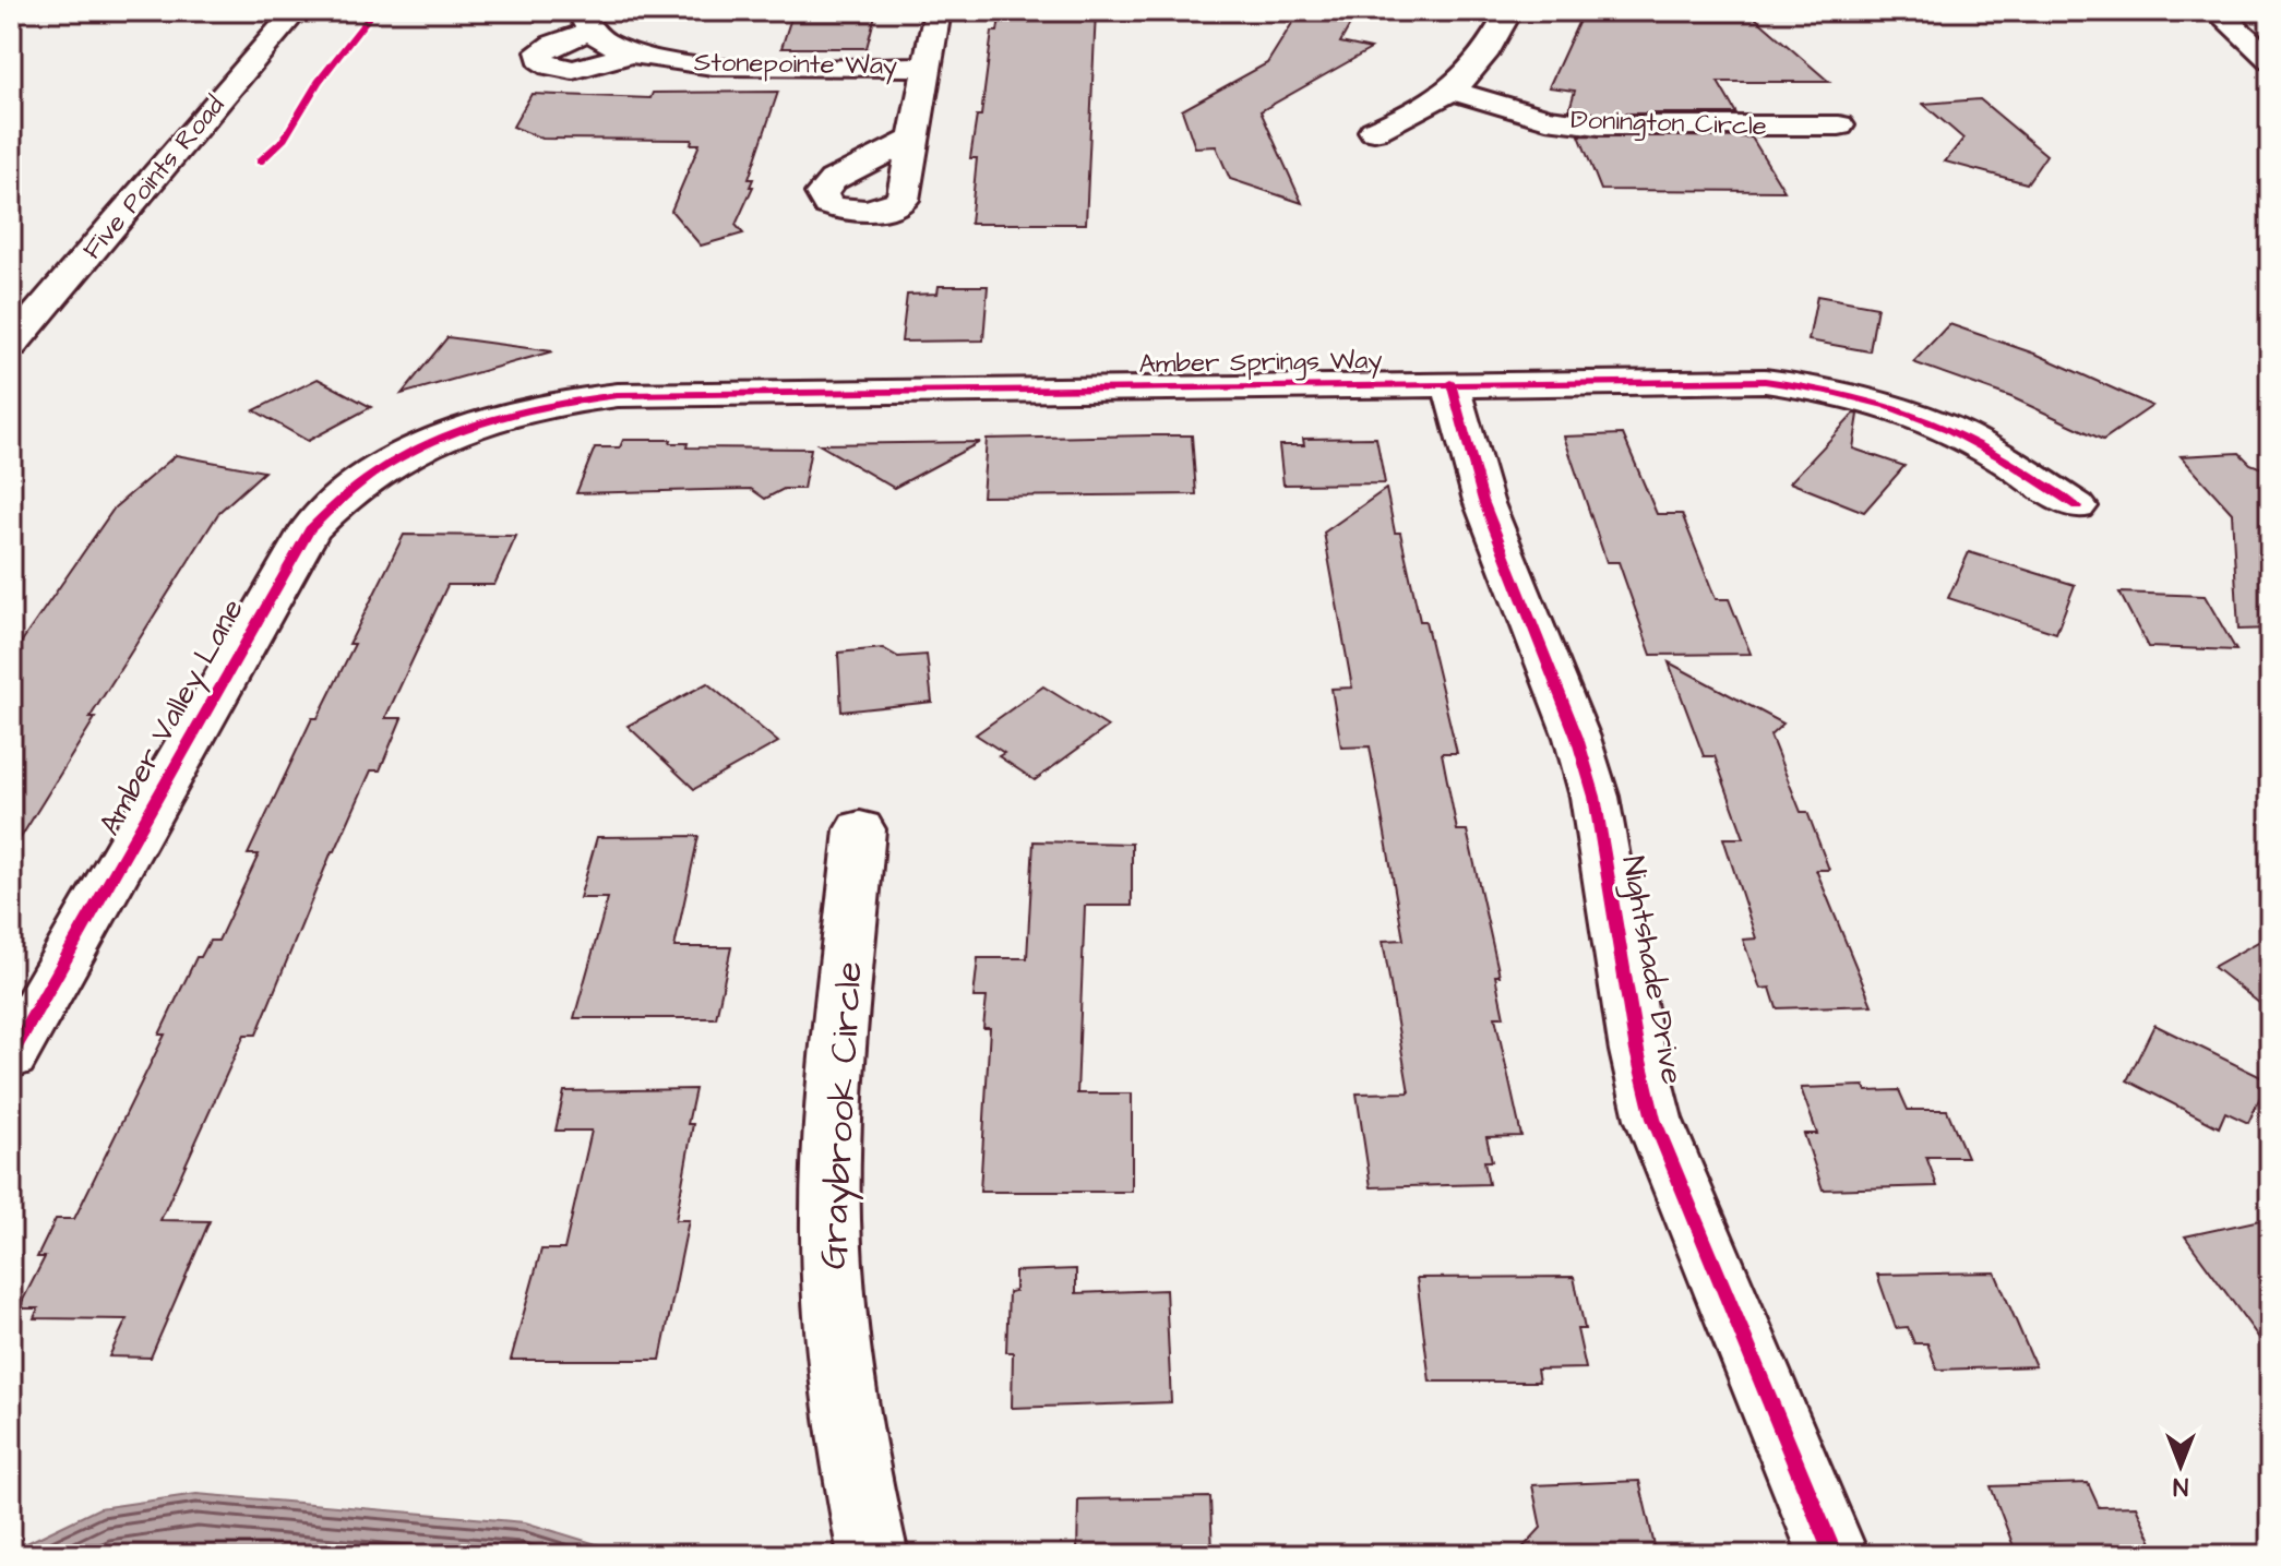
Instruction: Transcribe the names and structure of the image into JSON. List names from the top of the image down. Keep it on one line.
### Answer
{"streets":{"street":["Stonepointe Way","Donington Circle","Five Points Road","Amber Springs Way","Amber Valley Lane","Nightshade Drive","Graybrook Circle"]},"crossings":[["Amber Springs Way","Amber Valley Lane"],["Amber Springs Way","Nightshade Drive"]],"north":"bottom"}
